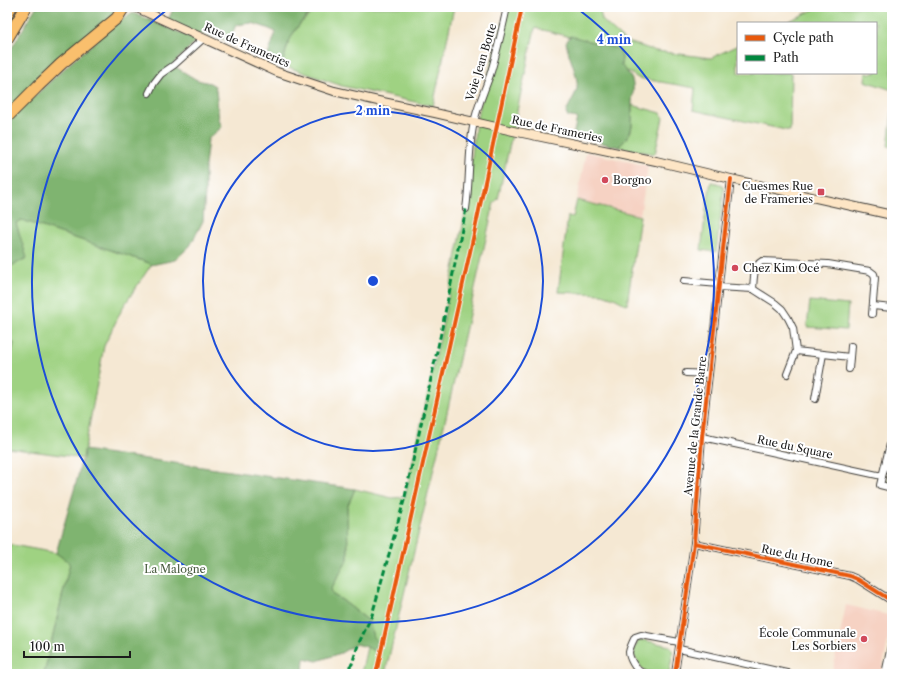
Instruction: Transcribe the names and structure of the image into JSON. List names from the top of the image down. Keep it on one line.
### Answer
{"streets":{"main road":["Rue de Frameries"],"street":["Voie Jean Botte","Avenue de la Grande Barre","Rue du Square","Rue du Home"]},"crossings":[["Rue de Frameries","Voie Jean Botte"],["Rue de Frameries","Avenue de la Grande Barre"],["Avenue de la Grande Barre","Rue du Square"],["Avenue de la Grande Barre","Rue du Home"]],"parks":["La Malogne"],"places":{"other":["Borgno","Chez Kim Océ","École Communale Les Sorbiers"],"transit":["Cuesmes Rue de Frameries"]},"legend":["Cycle path","Path"],"scale_bar":"100 m","rings":["4 min","2 min"]}
